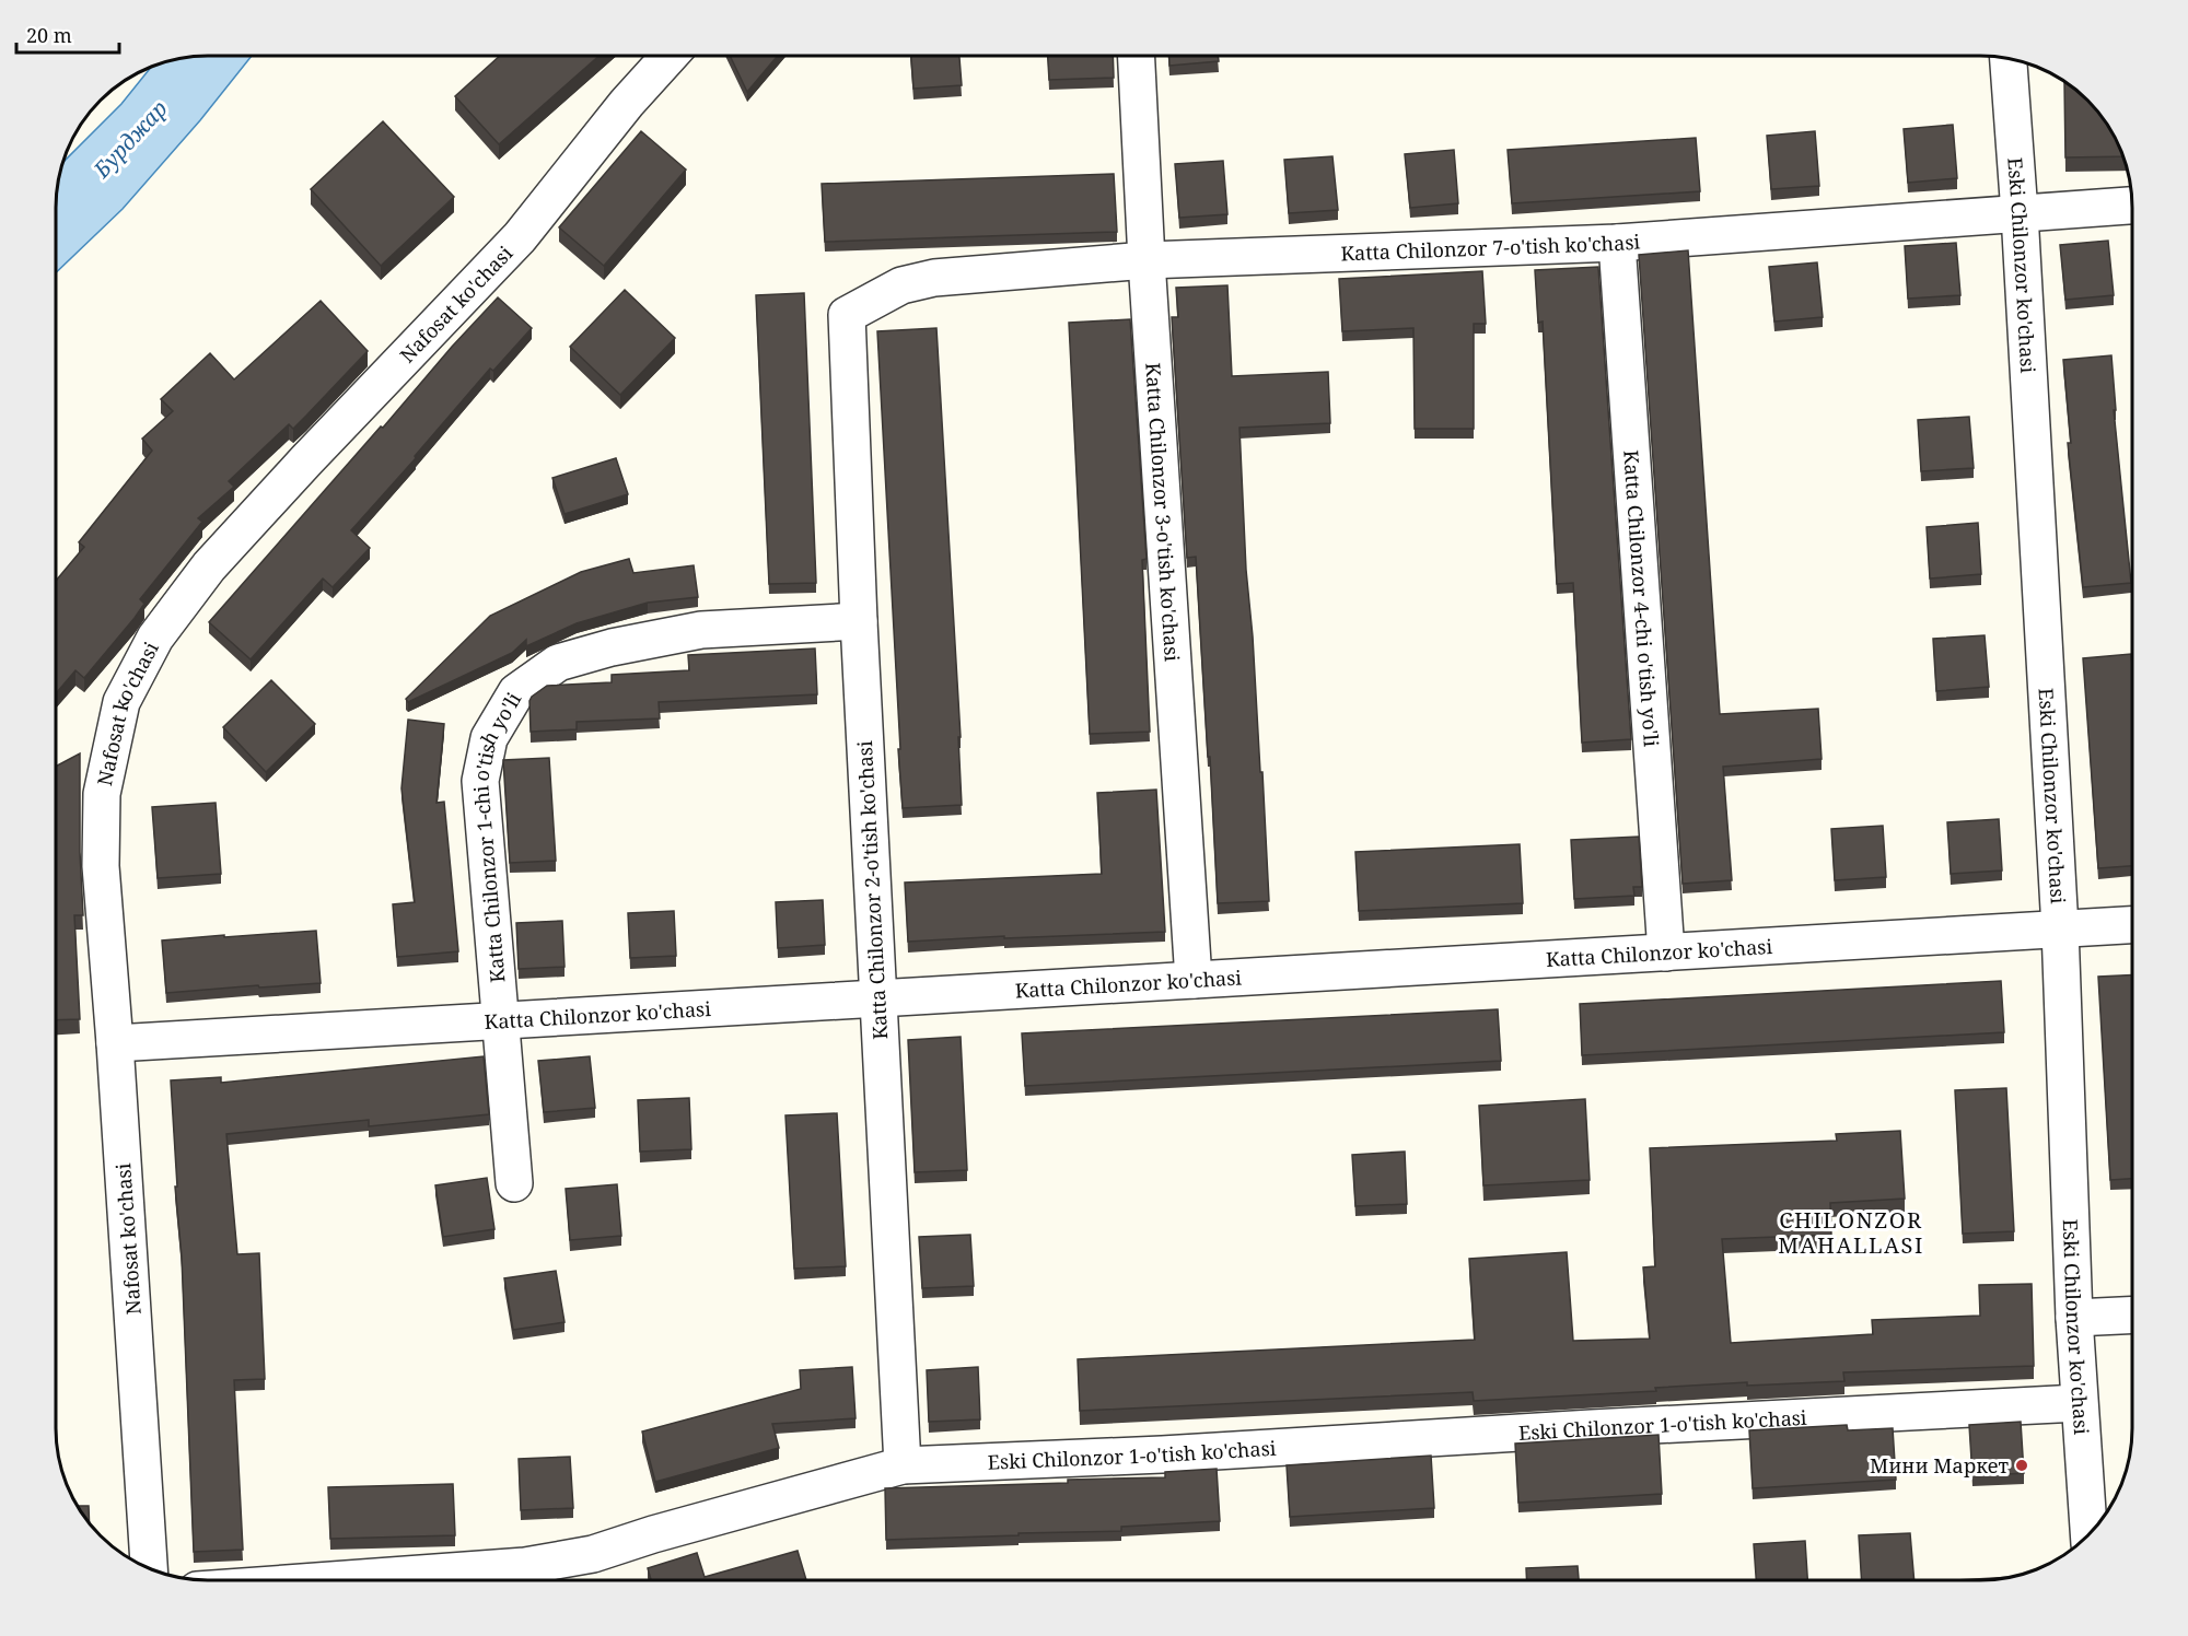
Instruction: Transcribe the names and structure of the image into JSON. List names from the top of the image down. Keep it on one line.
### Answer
{"streets":{"street":["Katta Chilonzor 7-o'tish ko'chasi","Eski Chilonzor ko'chasi","Nafosat ko'chasi","Katta Chilonzor 3-o'tish ko'chasi","Katta Chilonzor 4-chi o'tish yo'li","Katta Chilonzor 1-chi o'tish yo'li","Katta Chilonzor 2-o'tish ko'chasi","Katta Chilonzor ko'chasi","Eski Chilonzor 1-o'tish ko'chasi"]},"crossings":[["Katta Chilonzor 7-o'tish ko'chasi","Eski Chilonzor ko'chasi"],["Katta Chilonzor 7-o'tish ko'chasi","Katta Chilonzor 3-o'tish ko'chasi"],["Katta Chilonzor 7-o'tish ko'chasi","Katta Chilonzor 4-chi o'tish yo'li"],["Katta Chilonzor 7-o'tish ko'chasi","Katta Chilonzor 2-o'tish ko'chasi"],["Eski Chilonzor ko'chasi","Katta Chilonzor ko'chasi"],["Eski Chilonzor ko'chasi","Eski Chilonzor 1-o'tish ko'chasi"],["Nafosat ko'chasi","Katta Chilonzor ko'chasi"],["Katta Chilonzor 3-o'tish ko'chasi","Katta Chilonzor ko'chasi"],["Katta Chilonzor 4-chi o'tish yo'li","Katta Chilonzor ko'chasi"],["Katta Chilonzor 1-chi o'tish yo'li","Katta Chilonzor 2-o'tish ko'chasi"],["Katta Chilonzor 1-chi o'tish yo'li","Katta Chilonzor ko'chasi"],["Katta Chilonzor 2-o'tish ko'chasi","Katta Chilonzor ko'chasi"],["Katta Chilonzor 2-o'tish ko'chasi","Eski Chilonzor 1-o'tish ko'chasi"]],"districts":["CHILONZOR MAHALLASI"],"water":["Бурджар"],"places":["Мини Маркет"],"scale_bar":"20 m"}
